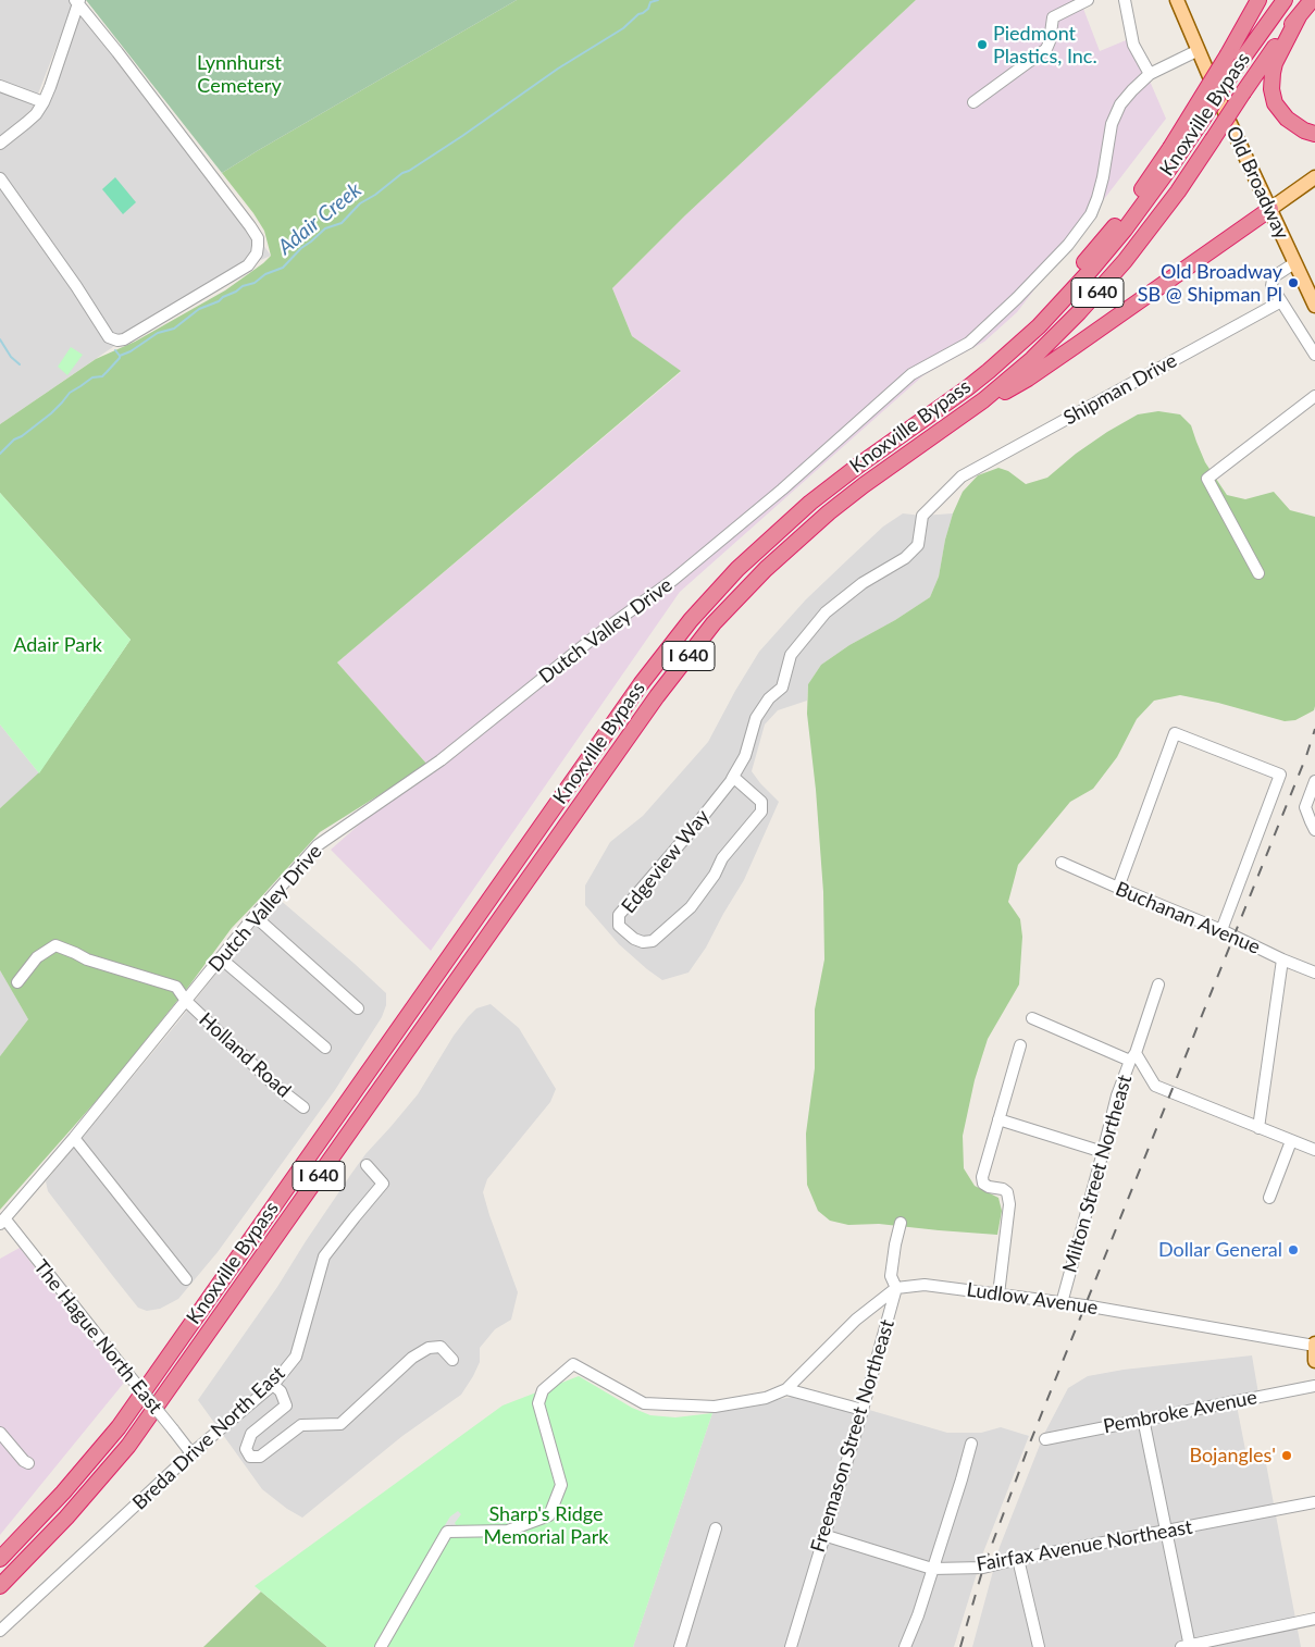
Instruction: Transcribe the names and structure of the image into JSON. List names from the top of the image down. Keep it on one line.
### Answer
{"streets":{"highway":["Knoxville Bypass","I 640"],"main road":["Old Broadway"],"street":["Shipman Drive","Dutch Valley Drive","Edgeview Way","Buchanan Avenue","Holland Road","Milton Street Northeast","Ludlow Avenue","The Hague North East","Pembroke Avenue","Freemason Street Northeast","Breda Drive North East","Fairfax Avenue Northeast"]},"crossings":[["Old Broadway","Dutch Valley Drive"],["Shipman Drive","Edgeview Way"],["Dutch Valley Drive","Holland Road"],["Dutch Valley Drive","The Hague North East"],["Milton Street Northeast","Ludlow Avenue"],["Ludlow Avenue","Freemason Street Northeast"],["The Hague North East","Breda Drive North East"],["Freemason Street Northeast","Fairfax Avenue Northeast"]],"water":["Adair Creek"],"parks":["Lynnhurst Cemetery","Adair Park","Sharp's Ridge Memorial Park"],"places":["Piedmont Plastics, Inc.","Old Broadway SB @ Shipman Pl","Dollar General","Bojangles'"]}
